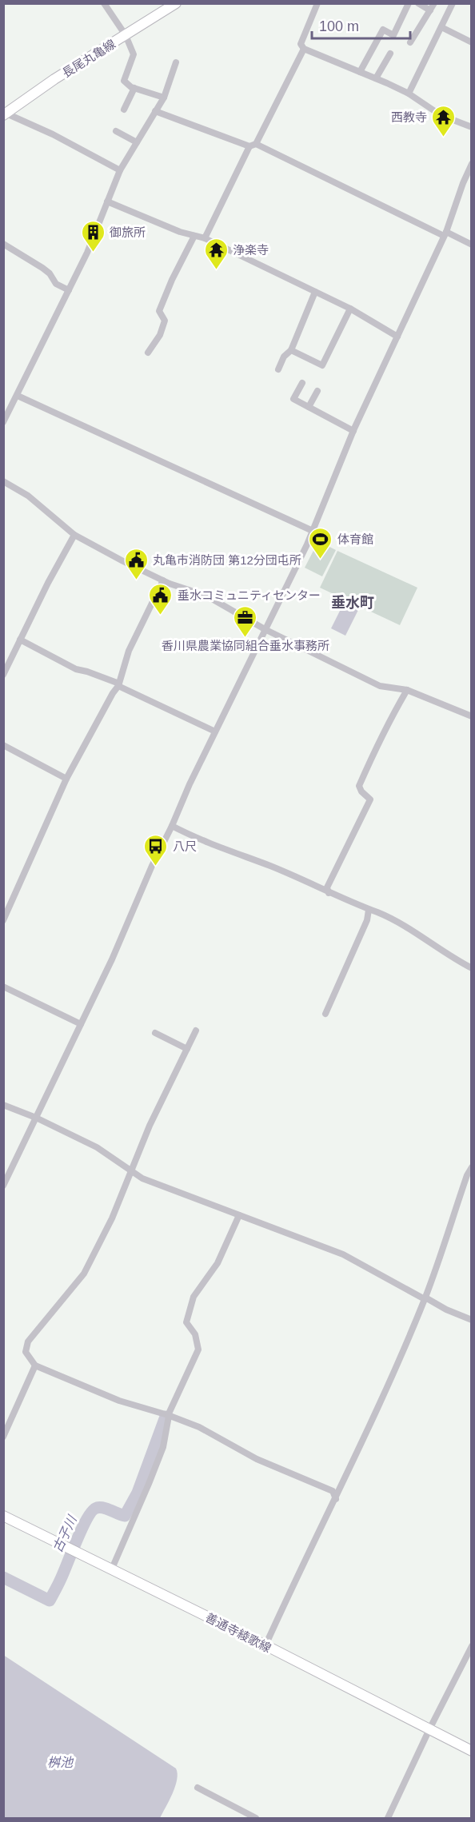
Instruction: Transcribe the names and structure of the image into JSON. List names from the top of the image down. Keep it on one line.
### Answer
{"streets":{"main road":["長尾丸亀線","善通寺綾歌線"]},"districts":["垂水町"],"water":["古子川","桝池"],"places":{"temple":["西教寺","浄楽寺"],"building":["御旅所"],"sports":["体育館"],"public building":["丸亀市消防団 第12分団屯所","垂水コミュニティセンター"],"office":["香川県農業協同組合垂水事務所"],"bus stop":["八尺"]},"scale_bar":"100 m"}
